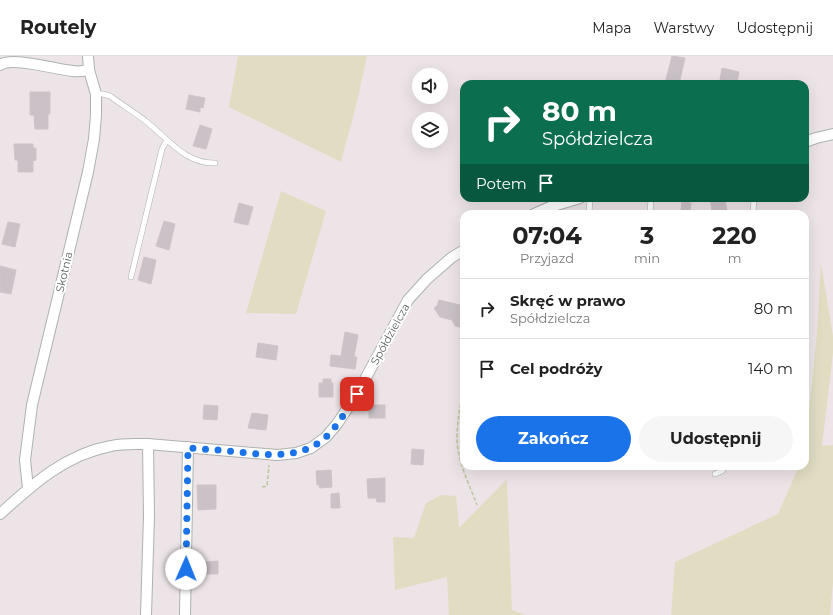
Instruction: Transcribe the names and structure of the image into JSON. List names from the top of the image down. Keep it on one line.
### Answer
{"streets":{"street":["Skotnia","Spółdzielcza"]},"crossings":[["Skotnia","Spółdzielcza"]],"page":{"header":"Routely","nav":["Mapa","Warstwy","Udostępnij"],"turn":["80 m","Spółdzielcza"],"then":"Potem","eta":["07:04","Przyjazd","3","min","220","m"],"list":[{"name":"Skręć w prawo","note":"Spółdzielcza","value":"80 m"},{"name":"Cel podróży","value":"140 m"}],"buttons":["Zakończ","Udostępnij"]}}
